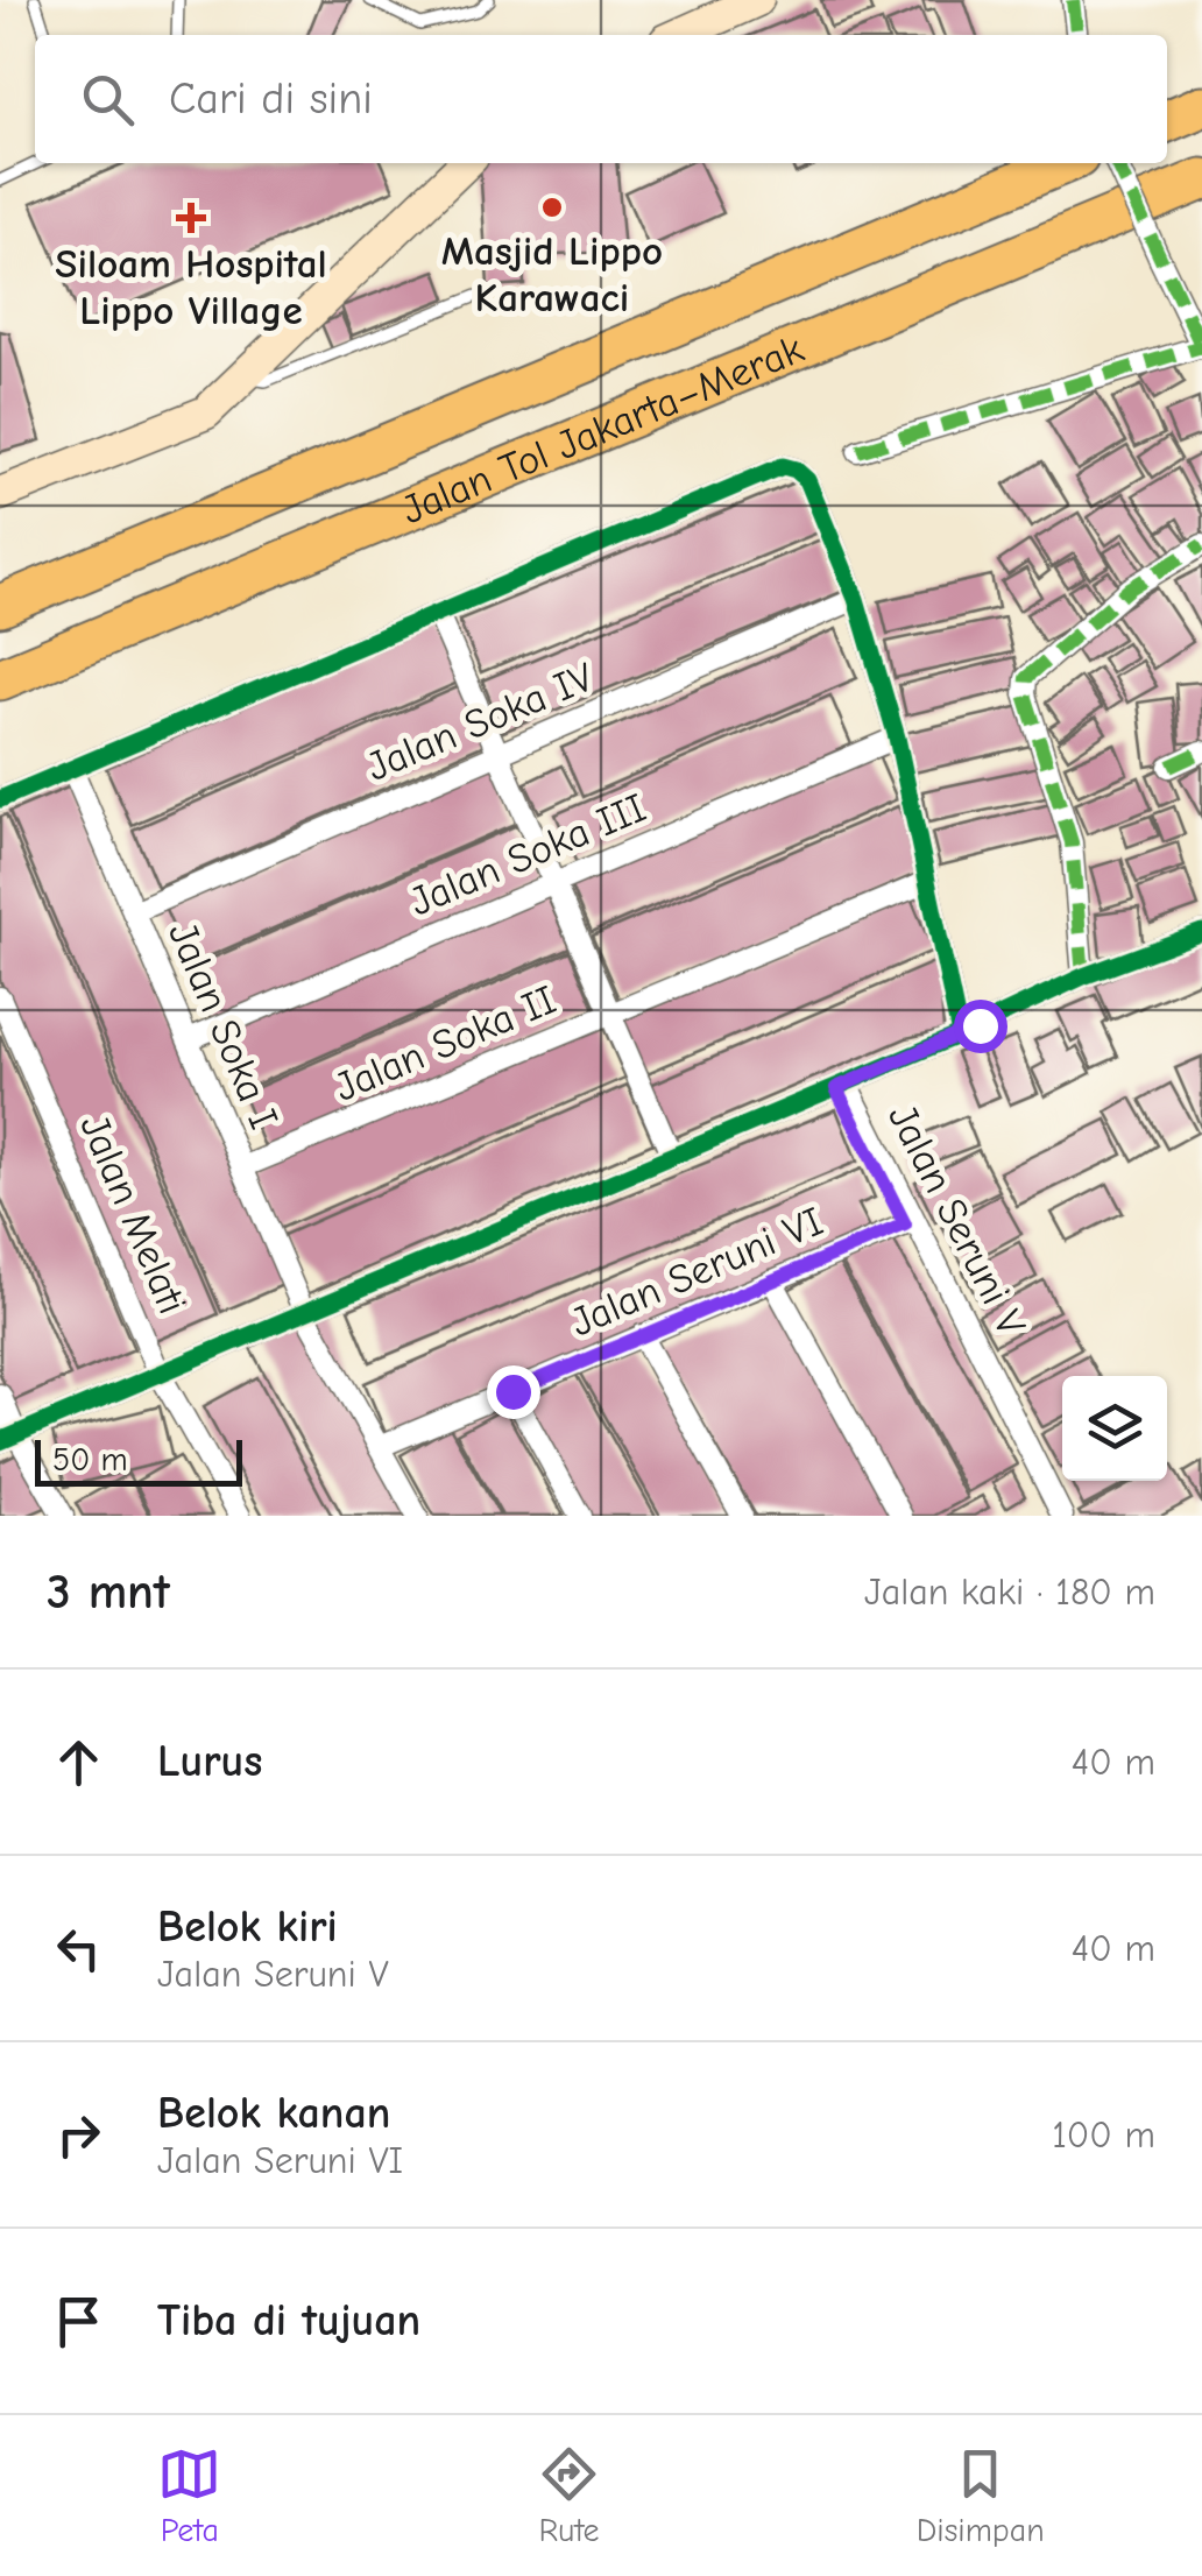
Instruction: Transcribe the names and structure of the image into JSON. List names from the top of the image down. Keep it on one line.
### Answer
{"streets":{"highway":["Jalan Tol Jakarta–Merak"],"street":["Jalan Soka IV","Jalan Soka III","Jalan Soka I","Jalan Soka II","Jalan Melati","Jalan Seruni V","Jalan Seruni VI"]},"crossings":[["Jalan Soka IV","Jalan Soka I"],["Jalan Soka IV","Jalan Soka II"],["Jalan Soka III","Jalan Soka I"],["Jalan Soka III","Jalan Soka II"],["Jalan Soka I","Jalan Soka II"],["Jalan Soka I","Jalan Seruni VI"],["Jalan Seruni V","Jalan Seruni VI"]],"places":{"other":["Masjid Lippo Karawaci"],"health":["Siloam Hospital Lippo Village"]},"scale_bar":"50 m","page":{"search":"Cari di sini","scale":"50 m","heading":["3 mnt","Jalan kaki · 180 m"],"list":[["Lurus","40 m"],["Belok kiri","Jalan Seruni V","40 m"],["Belok kanan","Jalan Seruni VI","100 m"],"Tiba di tujuan"],"nav":["Peta","Rute","Disimpan"]}}
